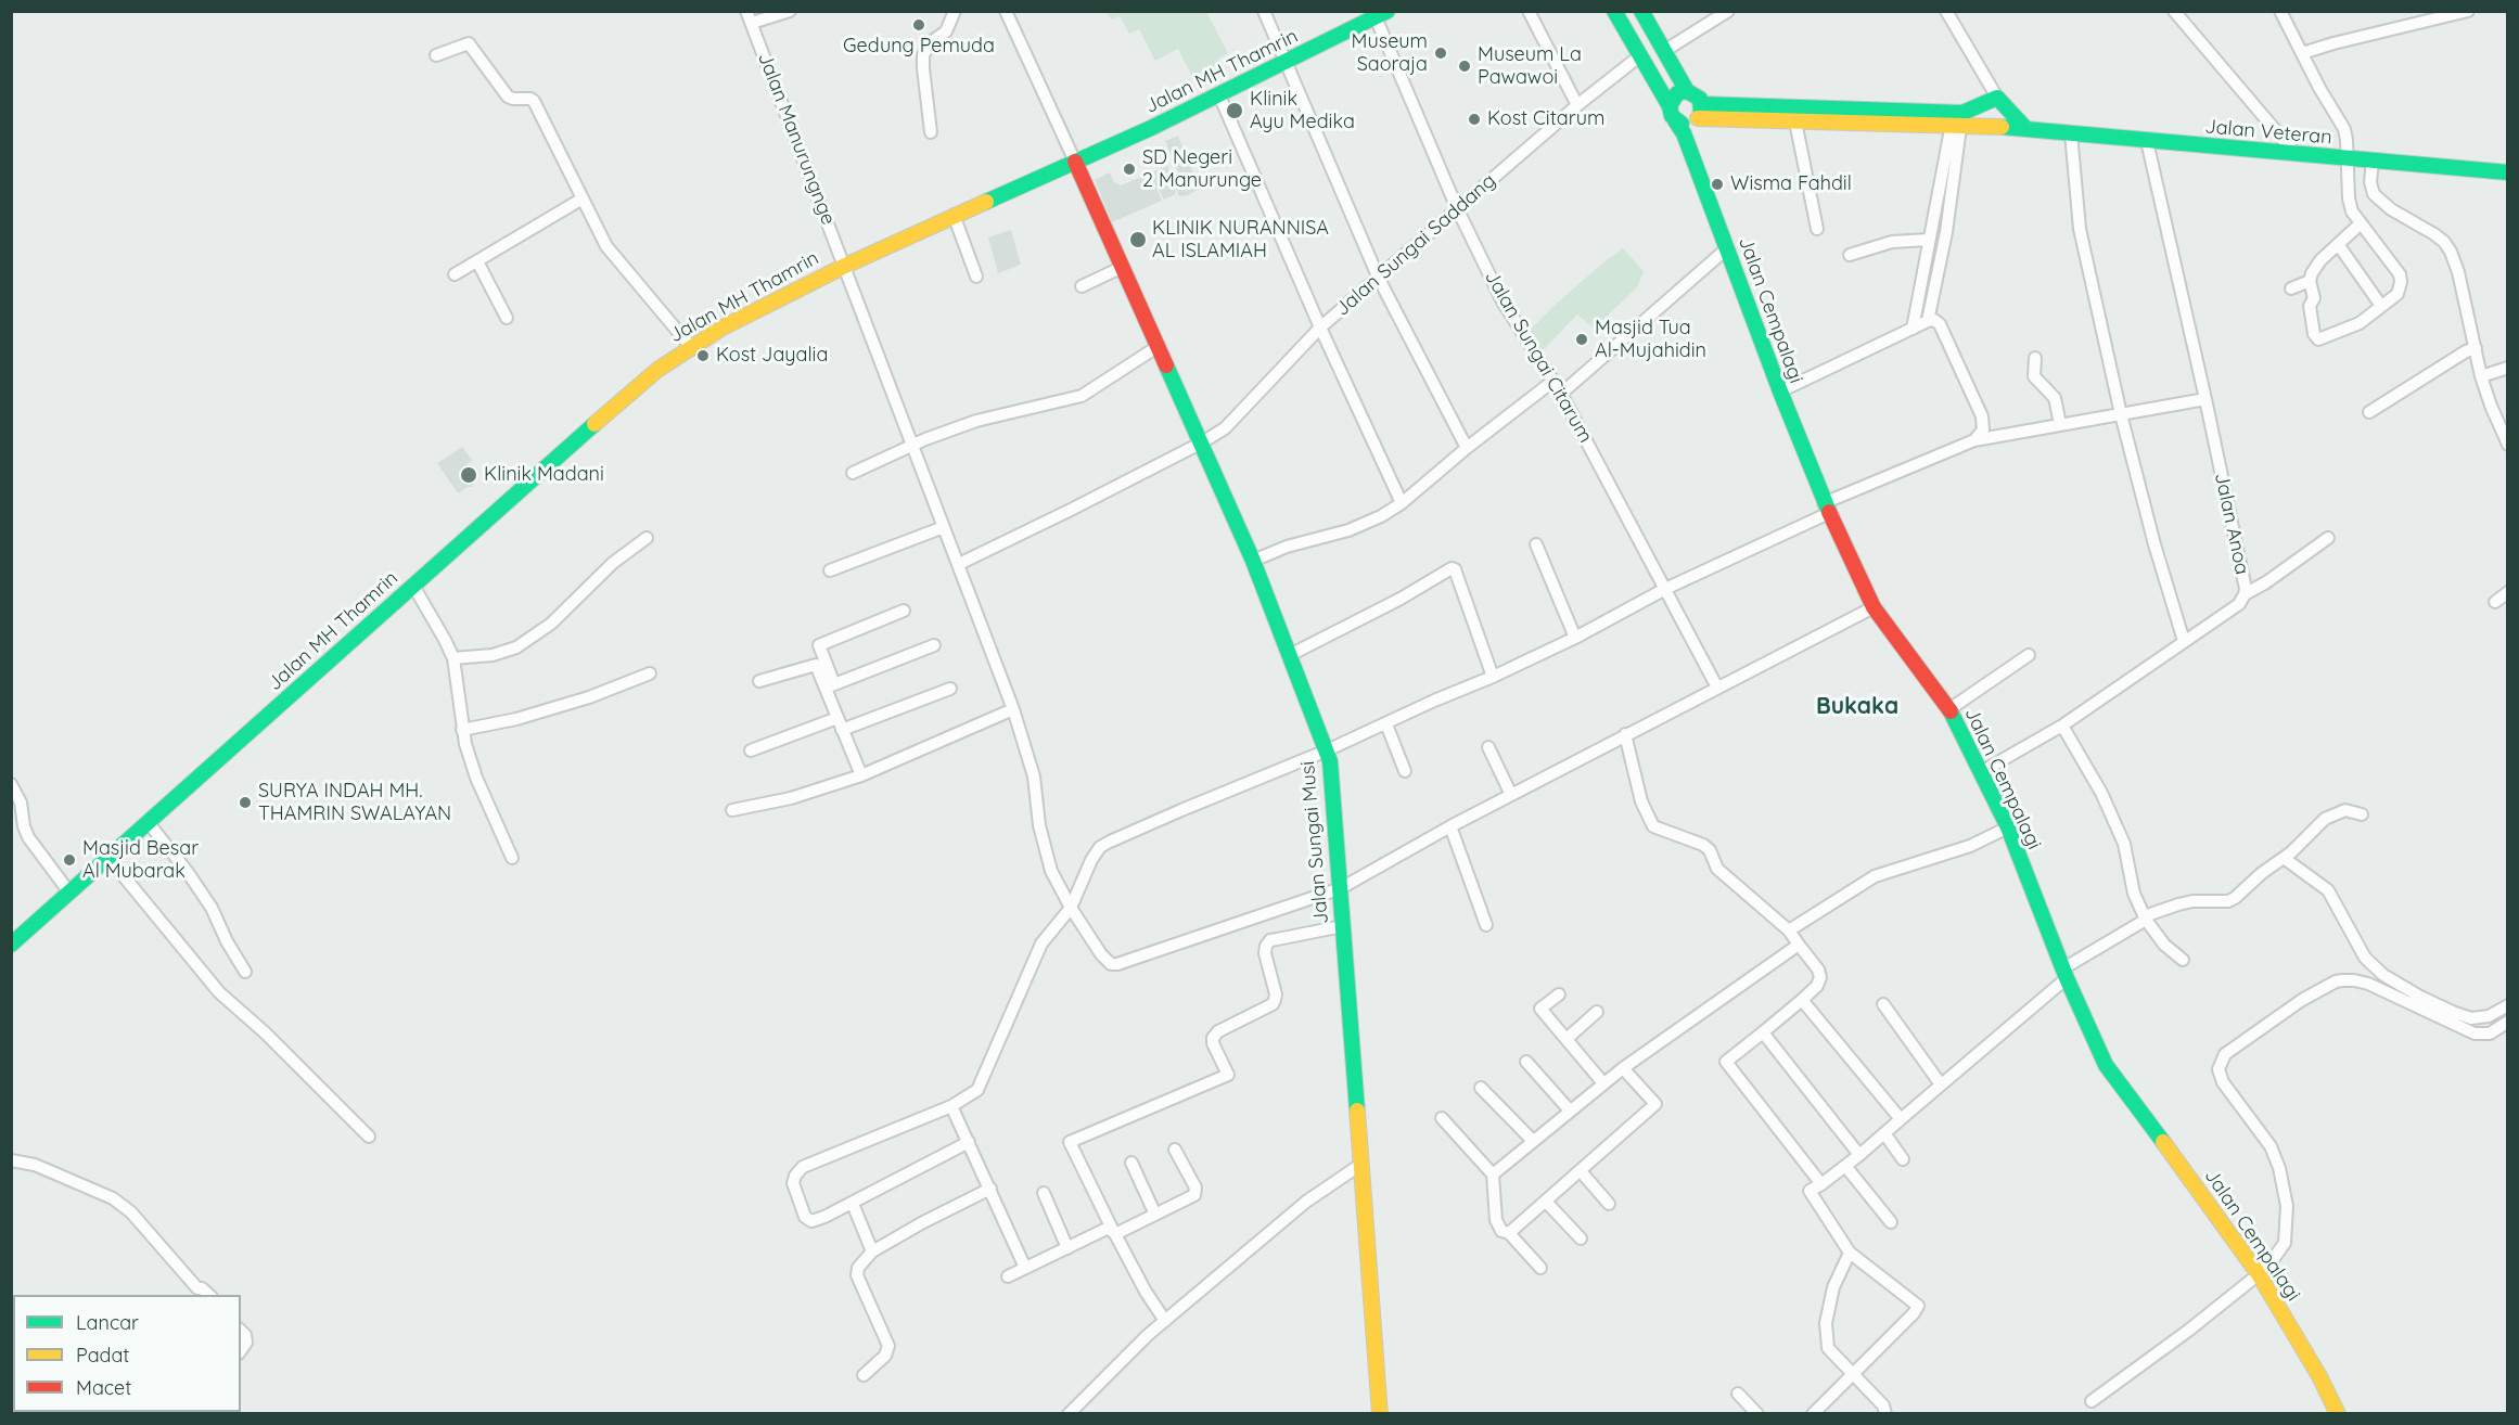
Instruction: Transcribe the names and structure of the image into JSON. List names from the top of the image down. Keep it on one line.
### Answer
{"streets":{"main road":["Jalan MH Thamrin","Jalan Veteran","Jalan Cempalagi","Jalan Sungai Musi"],"street":["Jalan Manurungnge","Jalan Sungai Saddang","Jalan Sungai Citarum","Jalan Anoa"]},"crossings":[["Jalan MH Thamrin","Jalan Manurungnge"],["Jalan MH Thamrin","Jalan Sungai Citarum"],["Jalan MH Thamrin","Jalan Sungai Musi"],["Jalan Veteran","Jalan Cempalagi"],["Jalan Veteran","Jalan Anoa"],["Jalan Manurungnge","Jalan Sungai Saddang"],["Jalan Manurungnge","Jalan Cempalagi"],["Jalan Manurungnge","Jalan Sungai Citarum"],["Jalan Manurungnge","Jalan Sungai Musi"],["Jalan Sungai Saddang","Jalan Cempalagi"],["Jalan Sungai Saddang","Jalan Sungai Citarum"],["Jalan Sungai Saddang","Jalan Sungai Musi"],["Jalan Cempalagi","Jalan Anoa"]],"districts":["Bukaka"],"places":["Gedung Pemuda","Museum Saoraja","Museum La Pawawoi","Klinik Ayu Medika","Kost Citarum","SD Negeri 2 Manurunge","Wisma Fahdil","KLINIK NURANNISA AL ISLAMIAH","Masjid Tua Al-Mujahidin","Kost Jayalia","Klinik Madani","SURYA INDAH MH. THAMRIN SWALAYAN","Masjid Besar Al Mubarak"],"legend":["Lancar","Padat","Macet"]}
